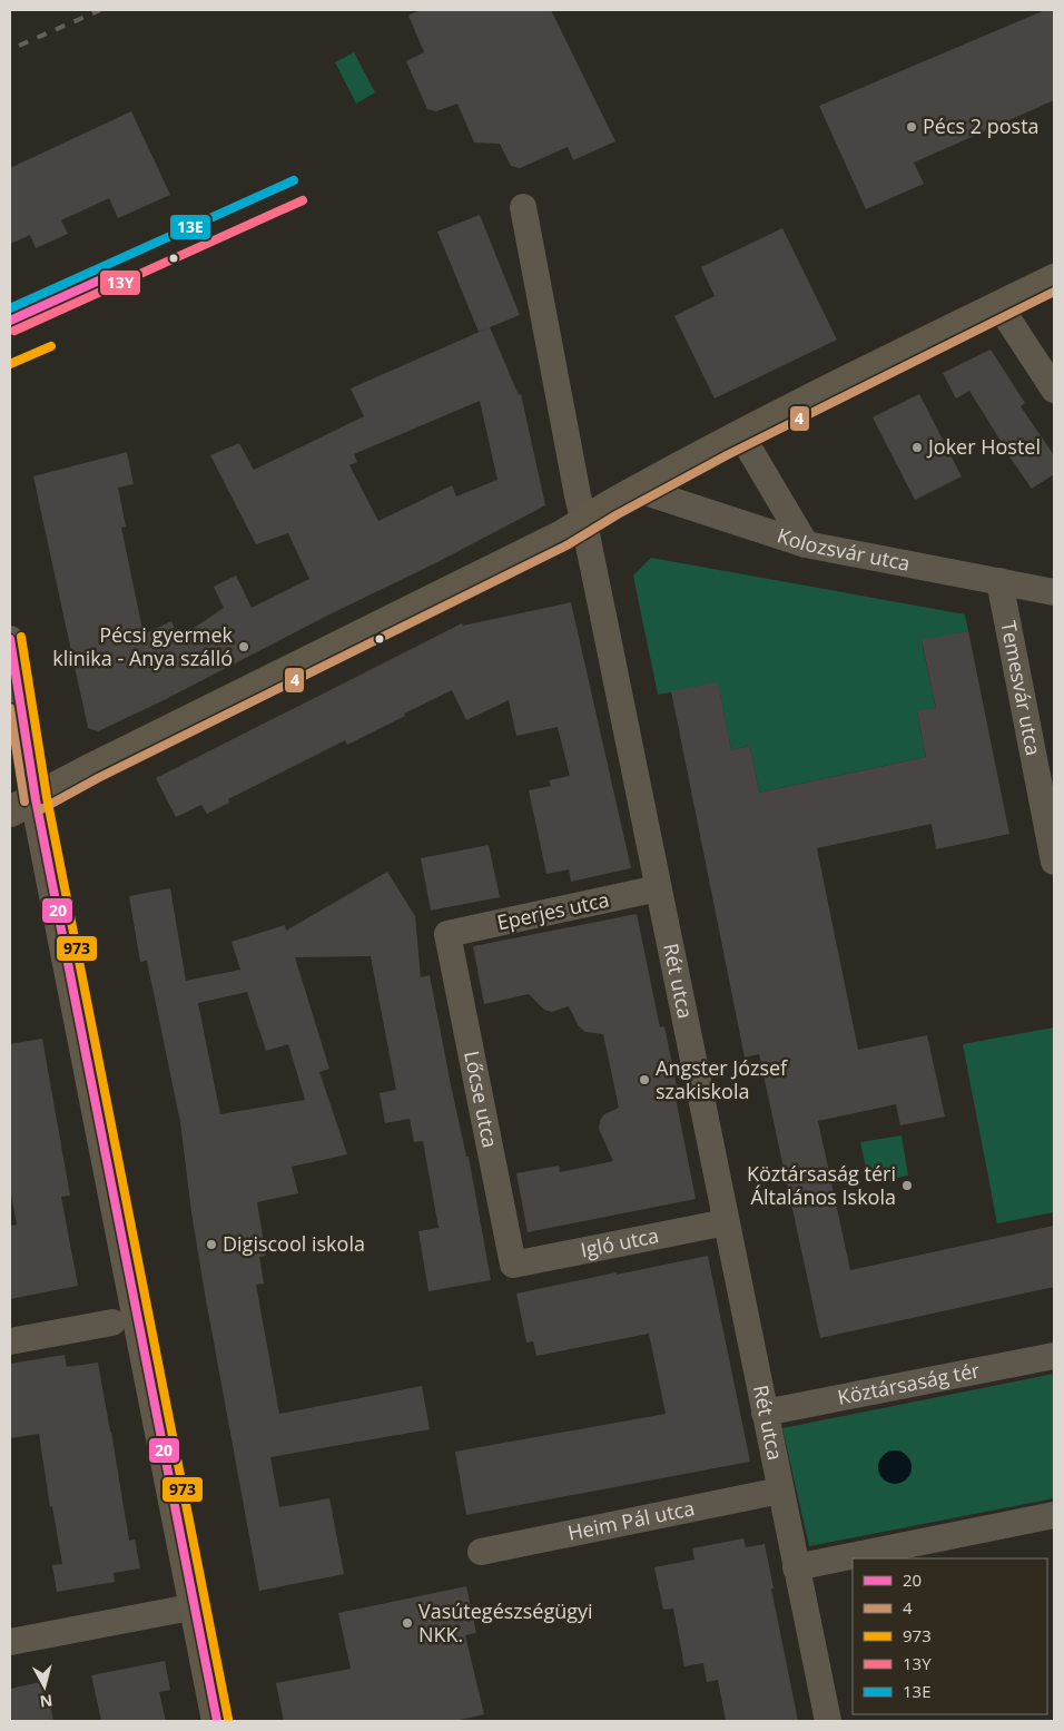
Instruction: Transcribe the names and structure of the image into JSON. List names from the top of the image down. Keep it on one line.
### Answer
{"streets":{"street":["Kolozsvár utca","Temesvár utca","Eperjes utca","Rét utca","Lőcse utca","Igló utca","Köztársaság tér","Heim Pál utca"]},"crossings":[["Kolozsvár utca","Temesvár utca"],["Eperjes utca","Rét utca"],["Eperjes utca","Lőcse utca"],["Rét utca","Igló utca"],["Rét utca","Köztársaság tér"],["Rét utca","Heim Pál utca"],["Lőcse utca","Igló utca"]],"places":["Pécs 2 posta","Joker Hostel","Pécsi gyermek klinika - Anya szálló","Angster József szakiskola","Köztársaság téri Általános Iskola","Digiscool iskola","Vasútegészségügyi NKK."],"lines":["transit line 13E","transit line 13Y","transit line 20","transit line 4","transit line 973"],"legend":["20","4","973","13Y","13E"],"north":"bottom"}
